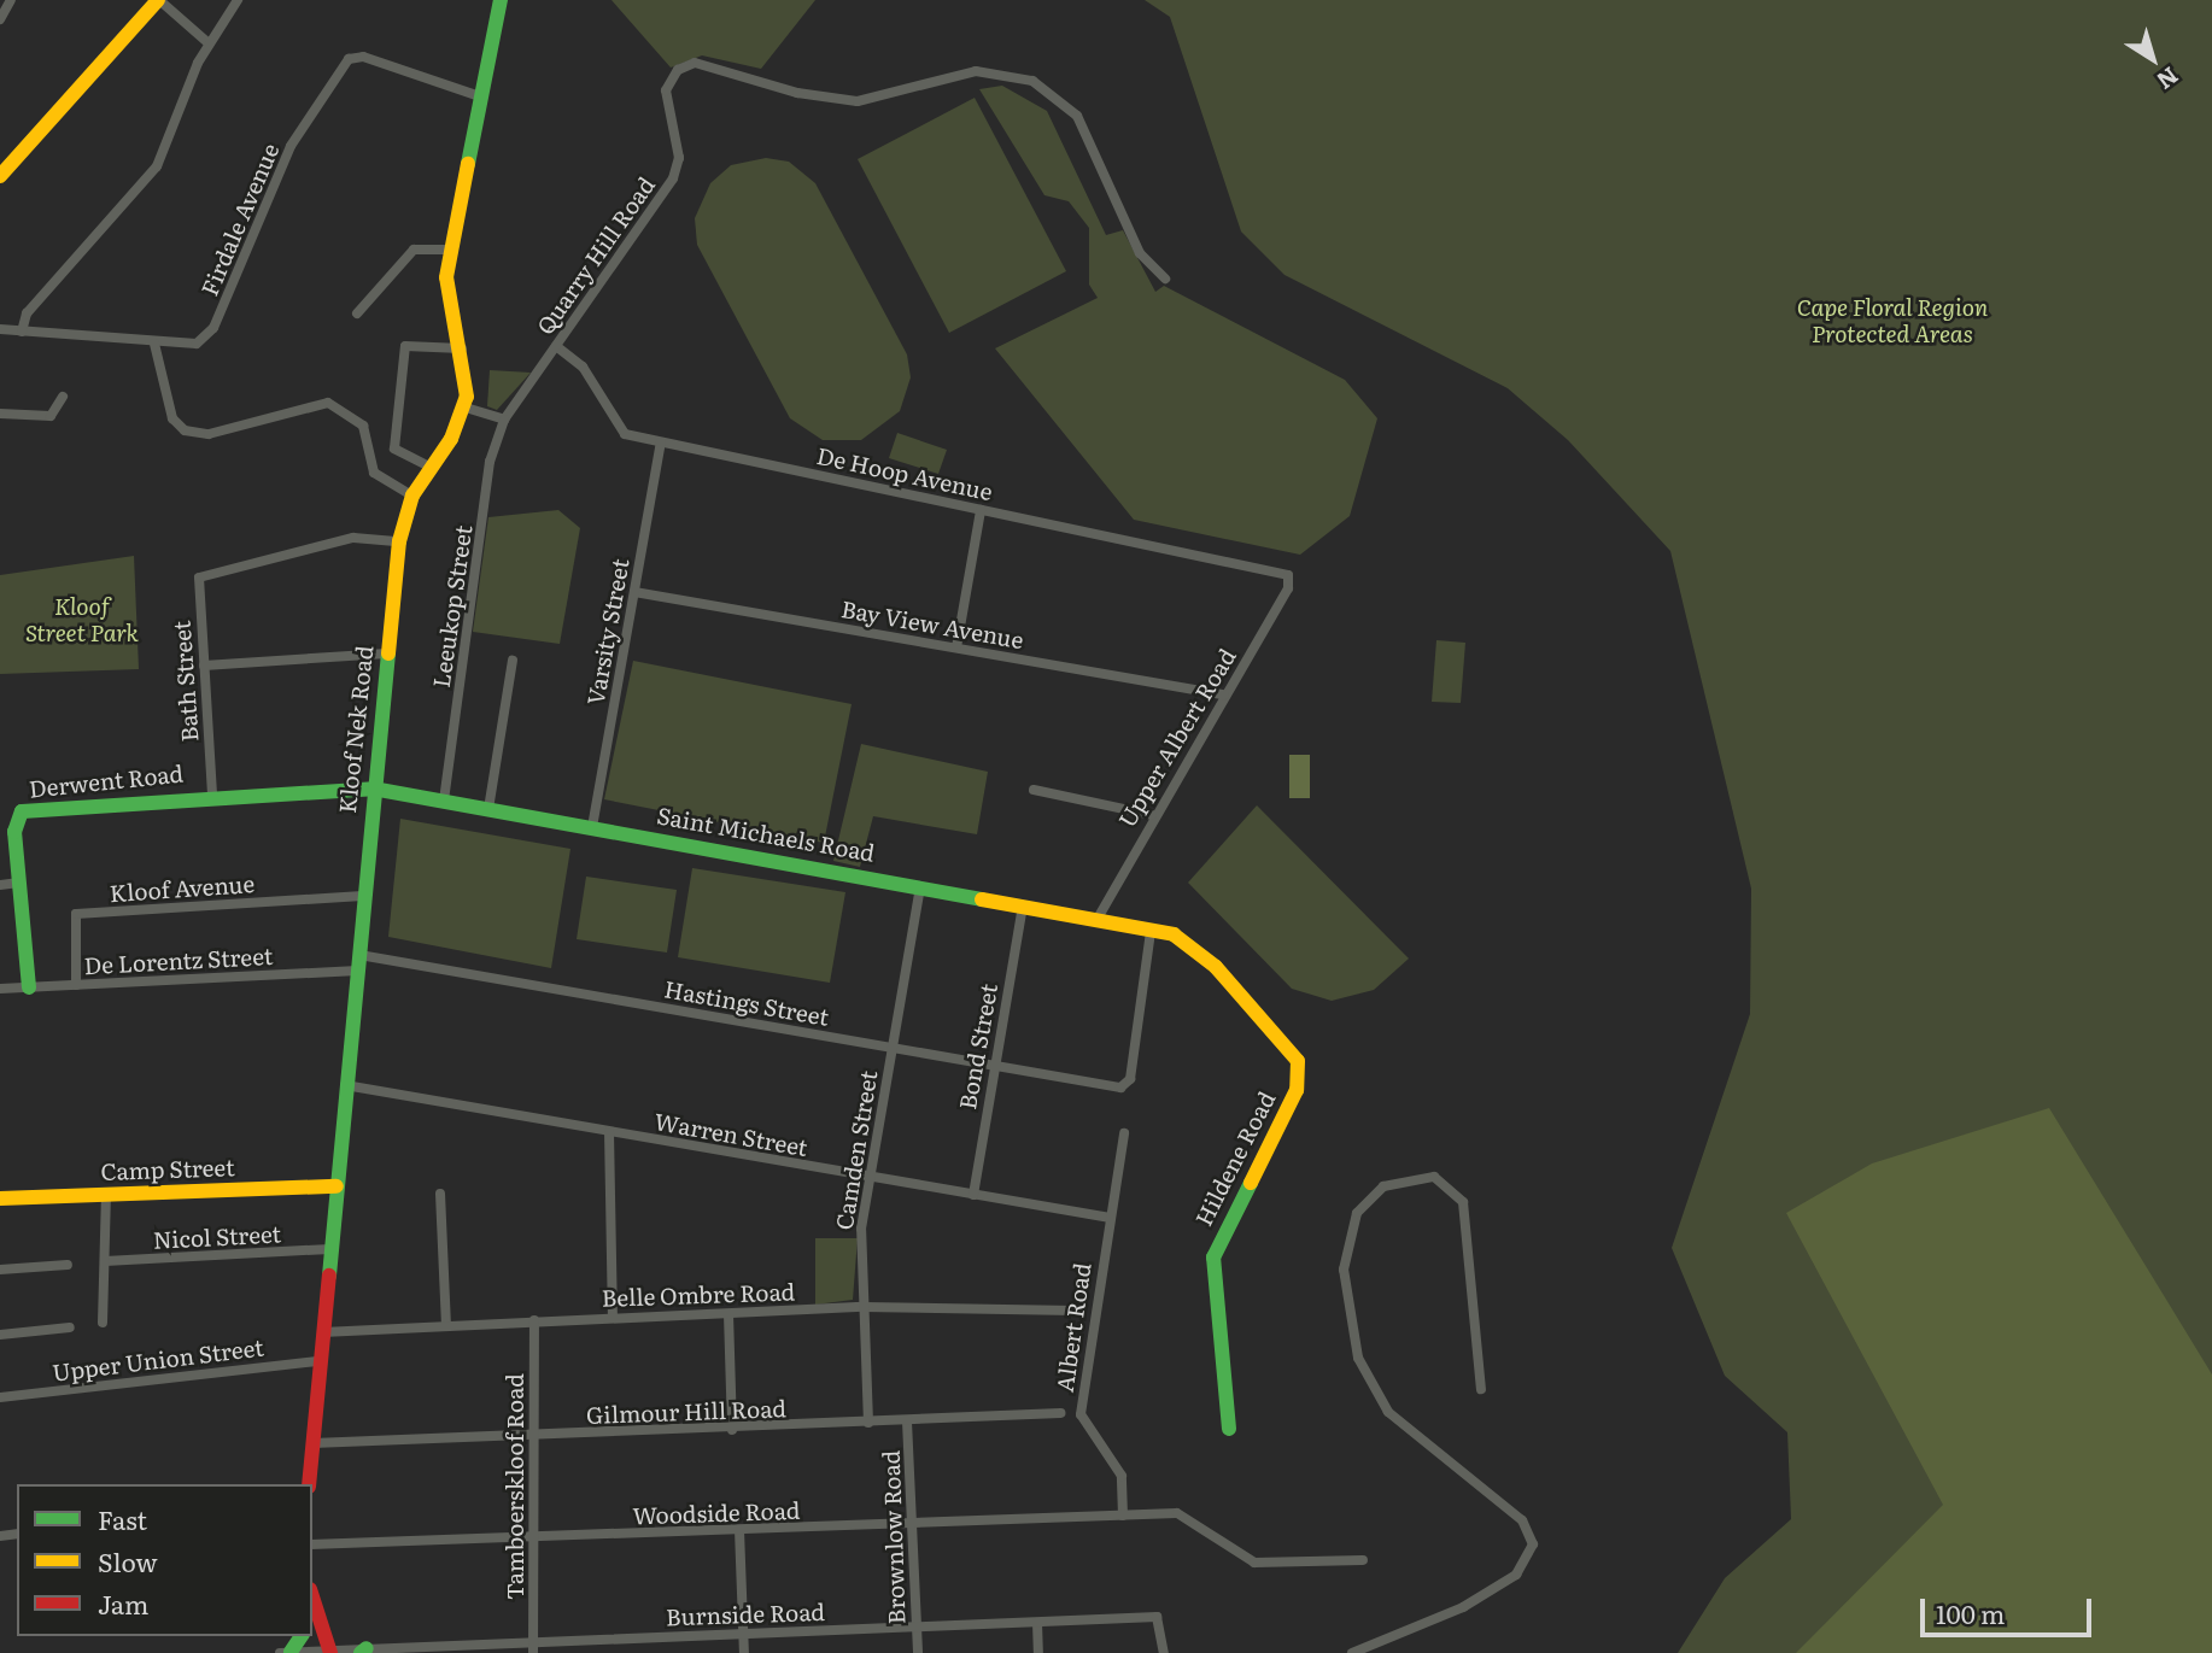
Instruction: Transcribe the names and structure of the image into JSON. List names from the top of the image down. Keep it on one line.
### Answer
{"streets":{"street":["Firdale Avenue","Quarry Hill Road","De Hoop Avenue","Leeukop Street","Bay View Avenue","Varsity Street","Bath Street","Kloof Nek Road","Upper Albert Road","Derwent Road","Saint Michaels Road","Kloof Avenue","De Lorentz Street","Hastings Street","Bond Street","Warren Street","Camden Street","Hildene Road","Camp Street","Nicol Street","Belle Ombre Road","Albert Road","Upper Union Street","Gilmour Hill Road","Tamboerskloof Road","Woodside Road","Brownlow Road","Burnside Road"]},"crossings":[["Quarry Hill Road","De Hoop Avenue"],["Quarry Hill Road","Leeukop Street"],["De Hoop Avenue","Varsity Street"],["De Hoop Avenue","Upper Albert Road"],["Leeukop Street","Saint Michaels Road"],["Bay View Avenue","Varsity Street"],["Bay View Avenue","Upper Albert Road"],["Varsity Street","Saint Michaels Road"],["Bath Street","Kloof Nek Road"],["Bath Street","Derwent Road"],["Kloof Nek Road","Derwent Road"],["Kloof Nek Road","Saint Michaels Road"],["Kloof Nek Road","Kloof Avenue"],["Kloof Nek Road","De Lorentz Street"],["Kloof Nek Road","Hastings Street"],["Kloof Nek Road","Warren Street"],["Kloof Nek Road","Camp Street"],["Kloof Nek Road","Nicol Street"],["Kloof Nek Road","Belle Ombre Road"],["Kloof Nek Road","Upper Union Street"],["Kloof Nek Road","Gilmour Hill Road"],["Upper Albert Road","Saint Michaels Road"],["Derwent Road","Saint Michaels Road"],["Derwent Road","De Lorentz Street"],["Saint Michaels Road","Hastings Street"],["Saint Michaels Road","Bond Street"],["Saint Michaels Road","Camden Street"],["Saint Michaels Road","Hildene Road"],["Kloof Avenue","De Lorentz Street"],["De Lorentz Street","Hastings Street"],["Hastings Street","Bond Street"],["Hastings Street","Camden Street"],["Hastings Street","Hildene Road"],["Bond Street","Warren Street"],["Warren Street","Camden Street"],["Warren Street","Albert Road"],["Camden Street","Belle Ombre Road"],["Camden Street","Gilmour Hill Road"],["Belle Ombre Road","Tamboerskloof Road"],["Albert Road","Woodside Road"],["Gilmour Hill Road","Tamboerskloof Road"],["Gilmour Hill Road","Brownlow Road"],["Tamboerskloof Road","Woodside Road"],["Tamboerskloof Road","Burnside Road"],["Woodside Road","Brownlow Road"],["Brownlow Road","Burnside Road"]],"parks":["Cape Floral Region Protected Areas","Kloof Street Park"],"legend":["Fast","Slow","Jam"],"scale_bar":"100 m","north":"bottom right"}
